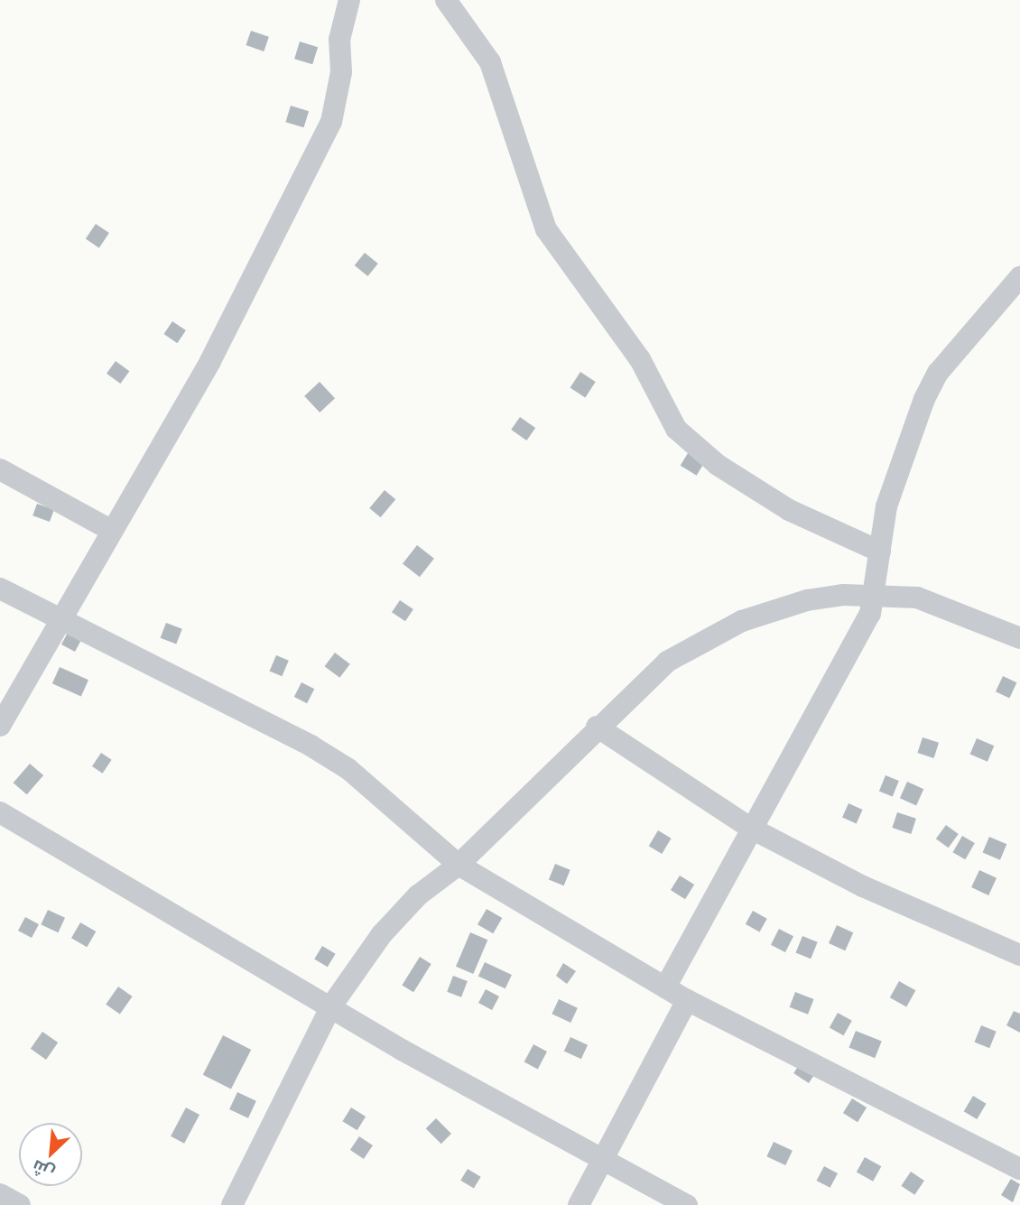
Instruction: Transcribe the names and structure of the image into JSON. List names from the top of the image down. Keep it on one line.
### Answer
{"north":"bottom left"}
